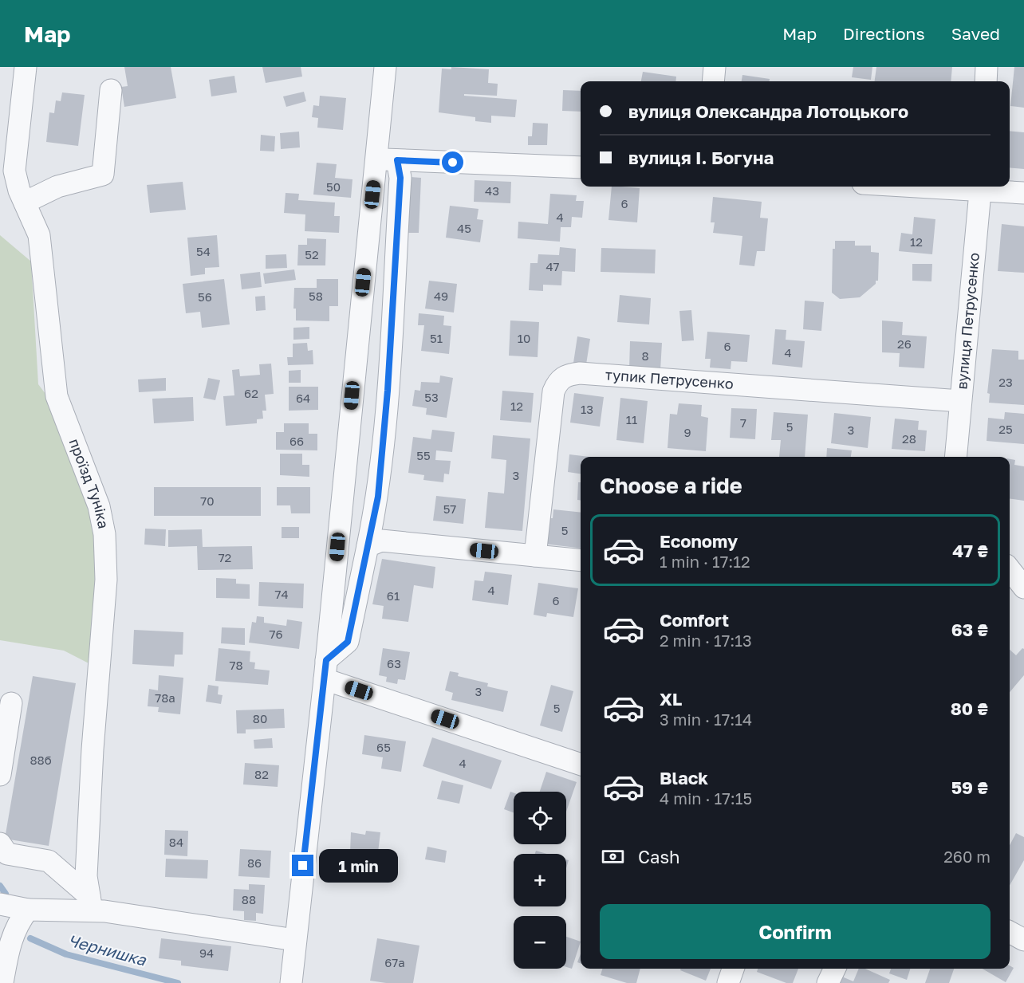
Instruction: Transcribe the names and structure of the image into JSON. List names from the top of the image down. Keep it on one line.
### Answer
{"streets":{"street":["вулиця Петрусенко","тупик Петрусенко","проїзд Туніка"]},"crossings":[["вулиця Петрусенко","тупик Петрусенко"]],"water":["Чернишка"],"house_numbers":["50","43","6","4","45","12","54","52","47","58","49","56","51","10","26","6","4","8","23","62","53","64","12","13","11","7","5","25","3","9","28","66","55","3","70","57","5","72","4","74","61","6","76","63","78","3","78а","5","80","65","88б","4","82","84","86","88","94","67а"],"page":{"header":"Map","nav":["Map","Directions","Saved"],"banner":["вулиця Олександра Лотоцького","вулиця І. Богуна"],"heading":"Choose a ride","list":[{"name":"Economy","note":"1 min · 17:12","value":"47 ₴"},{"name":"Comfort","note":"2 min · 17:13","value":"63 ₴"},{"name":"XL","note":"3 min · 17:14","value":"80 ₴"},{"name":"Black","note":"4 min · 17:15","value":"59 ₴"}],"map_buttons":["+","−"],"pay":["Cash","260 m"],"bubble":"1 min","buttons":"Confirm"}}
